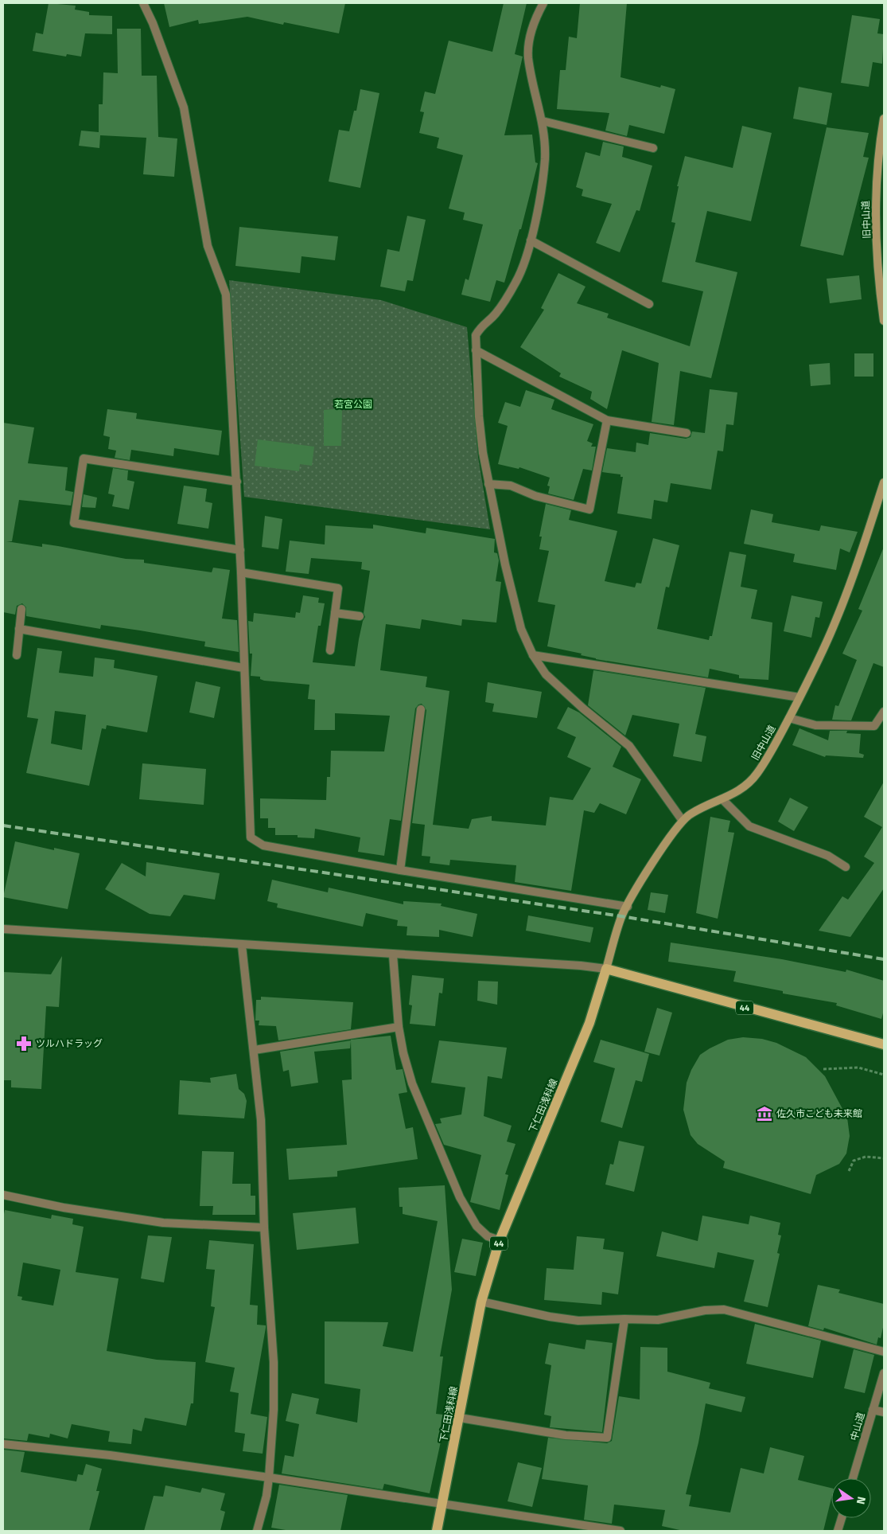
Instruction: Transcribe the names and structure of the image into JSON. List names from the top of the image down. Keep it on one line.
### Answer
{"streets":{"main road":["旧中山道","44","下仁田浅科線"],"street":["中山道"]},"crossings":[["旧中山道","44"],["旧中山道","下仁田浅科線"],["44","下仁田浅科線"]],"parks":["若宮公園"],"places":{"pharmacy":["ツルハドラッグ"],"museum":["佐久市こども未来館"]},"north":"right"}
